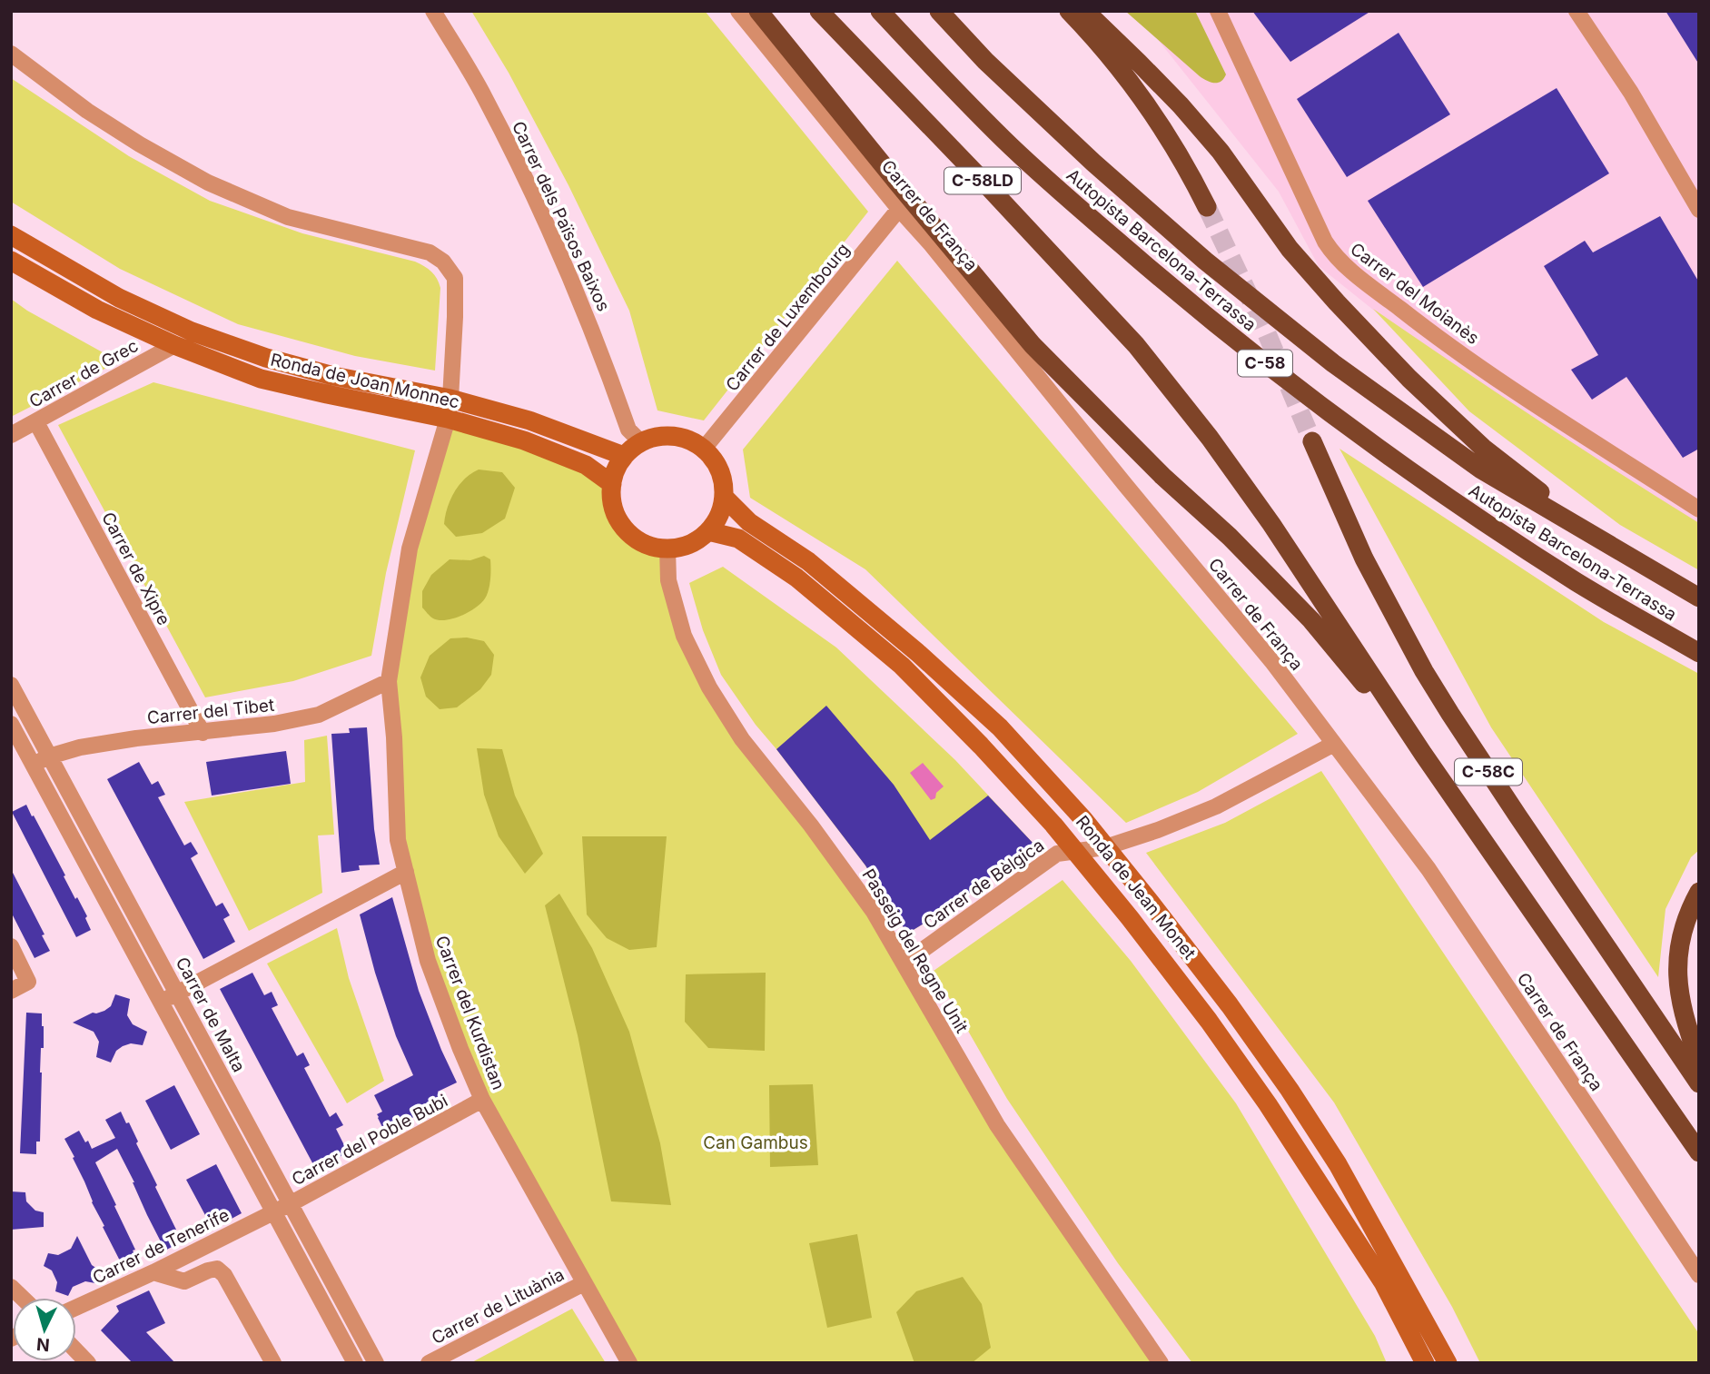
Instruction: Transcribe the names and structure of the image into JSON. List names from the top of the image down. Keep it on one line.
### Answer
{"streets":{"highway":["C-58LD","Autopista Barcelona-Terrassa","C-58","C-58C"],"street":["Carrer de França","Carrer dels Països Baixos","Carrer del Moianès","Carrer de Luxembourg","Carrer de Grec","Ronda de Joan Monnec","Carrer de Xipre","Carrer del Tibet","Carrer de Bèlgica","Ronda de Jean Monet","Passeig del Regne Unit","Carrer del Kurdistan","Carrer de Malta","Carrer del Poble Bubi","Carrer de Tenerife","Carrer de Lituània"]},"crossings":[["C-58LD","C-58C"],["Carrer de França","Carrer de Luxembourg"],["Carrer de França","Carrer de Bèlgica"],["Carrer dels Països Baixos","Carrer de Luxembourg"],["Carrer dels Països Baixos","Ronda de Joan Monnec"],["Carrer dels Països Baixos","Ronda de Jean Monet"],["Carrer dels Països Baixos","Passeig del Regne Unit"],["Carrer de Luxembourg","Ronda de Joan Monnec"],["Carrer de Luxembourg","Ronda de Jean Monet"],["Carrer de Luxembourg","Passeig del Regne Unit"],["Carrer de Grec","Ronda de Joan Monnec"],["Carrer de Grec","Carrer de Xipre"],["Ronda de Joan Monnec","Ronda de Jean Monet"],["Ronda de Joan Monnec","Passeig del Regne Unit"],["Ronda de Joan Monnec","Carrer del Kurdistan"],["Carrer de Xipre","Carrer del Tibet"],["Carrer del Tibet","Carrer del Kurdistan"],["Carrer del Tibet","Carrer de Malta"],["Carrer de Bèlgica","Ronda de Jean Monet"],["Carrer de Bèlgica","Passeig del Regne Unit"],["Ronda de Jean Monet","Passeig del Regne Unit"],["Carrer del Kurdistan","Carrer del Poble Bubi"],["Carrer del Kurdistan","Carrer de Lituània"],["Carrer de Malta","Carrer del Poble Bubi"],["Carrer del Poble Bubi","Carrer de Tenerife"]],"parks":["Can Gambus"],"north":"bottom"}
